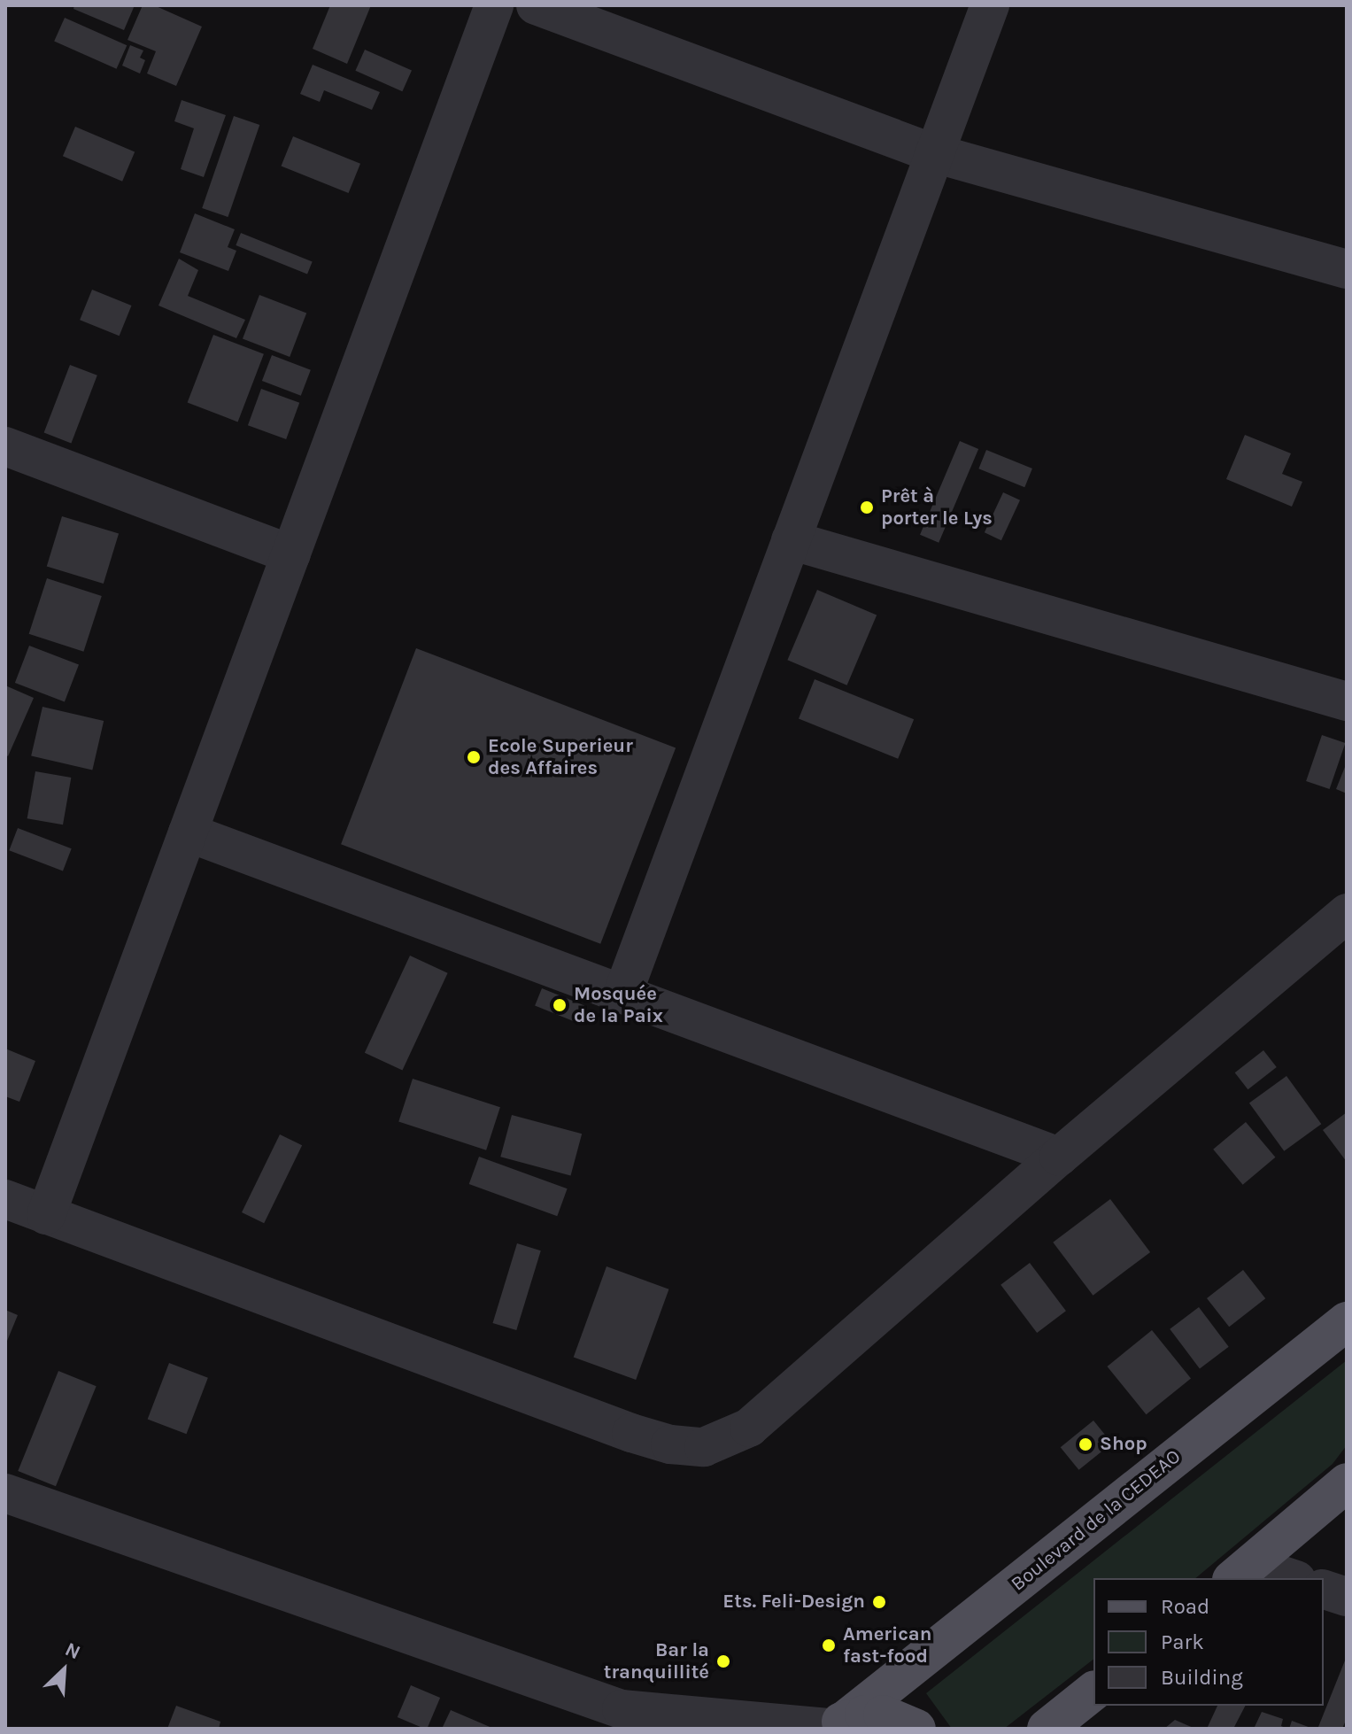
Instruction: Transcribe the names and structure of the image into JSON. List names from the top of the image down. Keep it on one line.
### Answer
{"streets":{"main road":["Boulevard de la CEDEAO"]},"places":["Prêt à porter le Lys","Ecole Superieur des Affaires","Mosquée de la Paix","Shop","Ets. Feli-Design","American fast-food","Bar la tranquillité"],"legend":["Road","Park","Building"],"north":"top right"}
